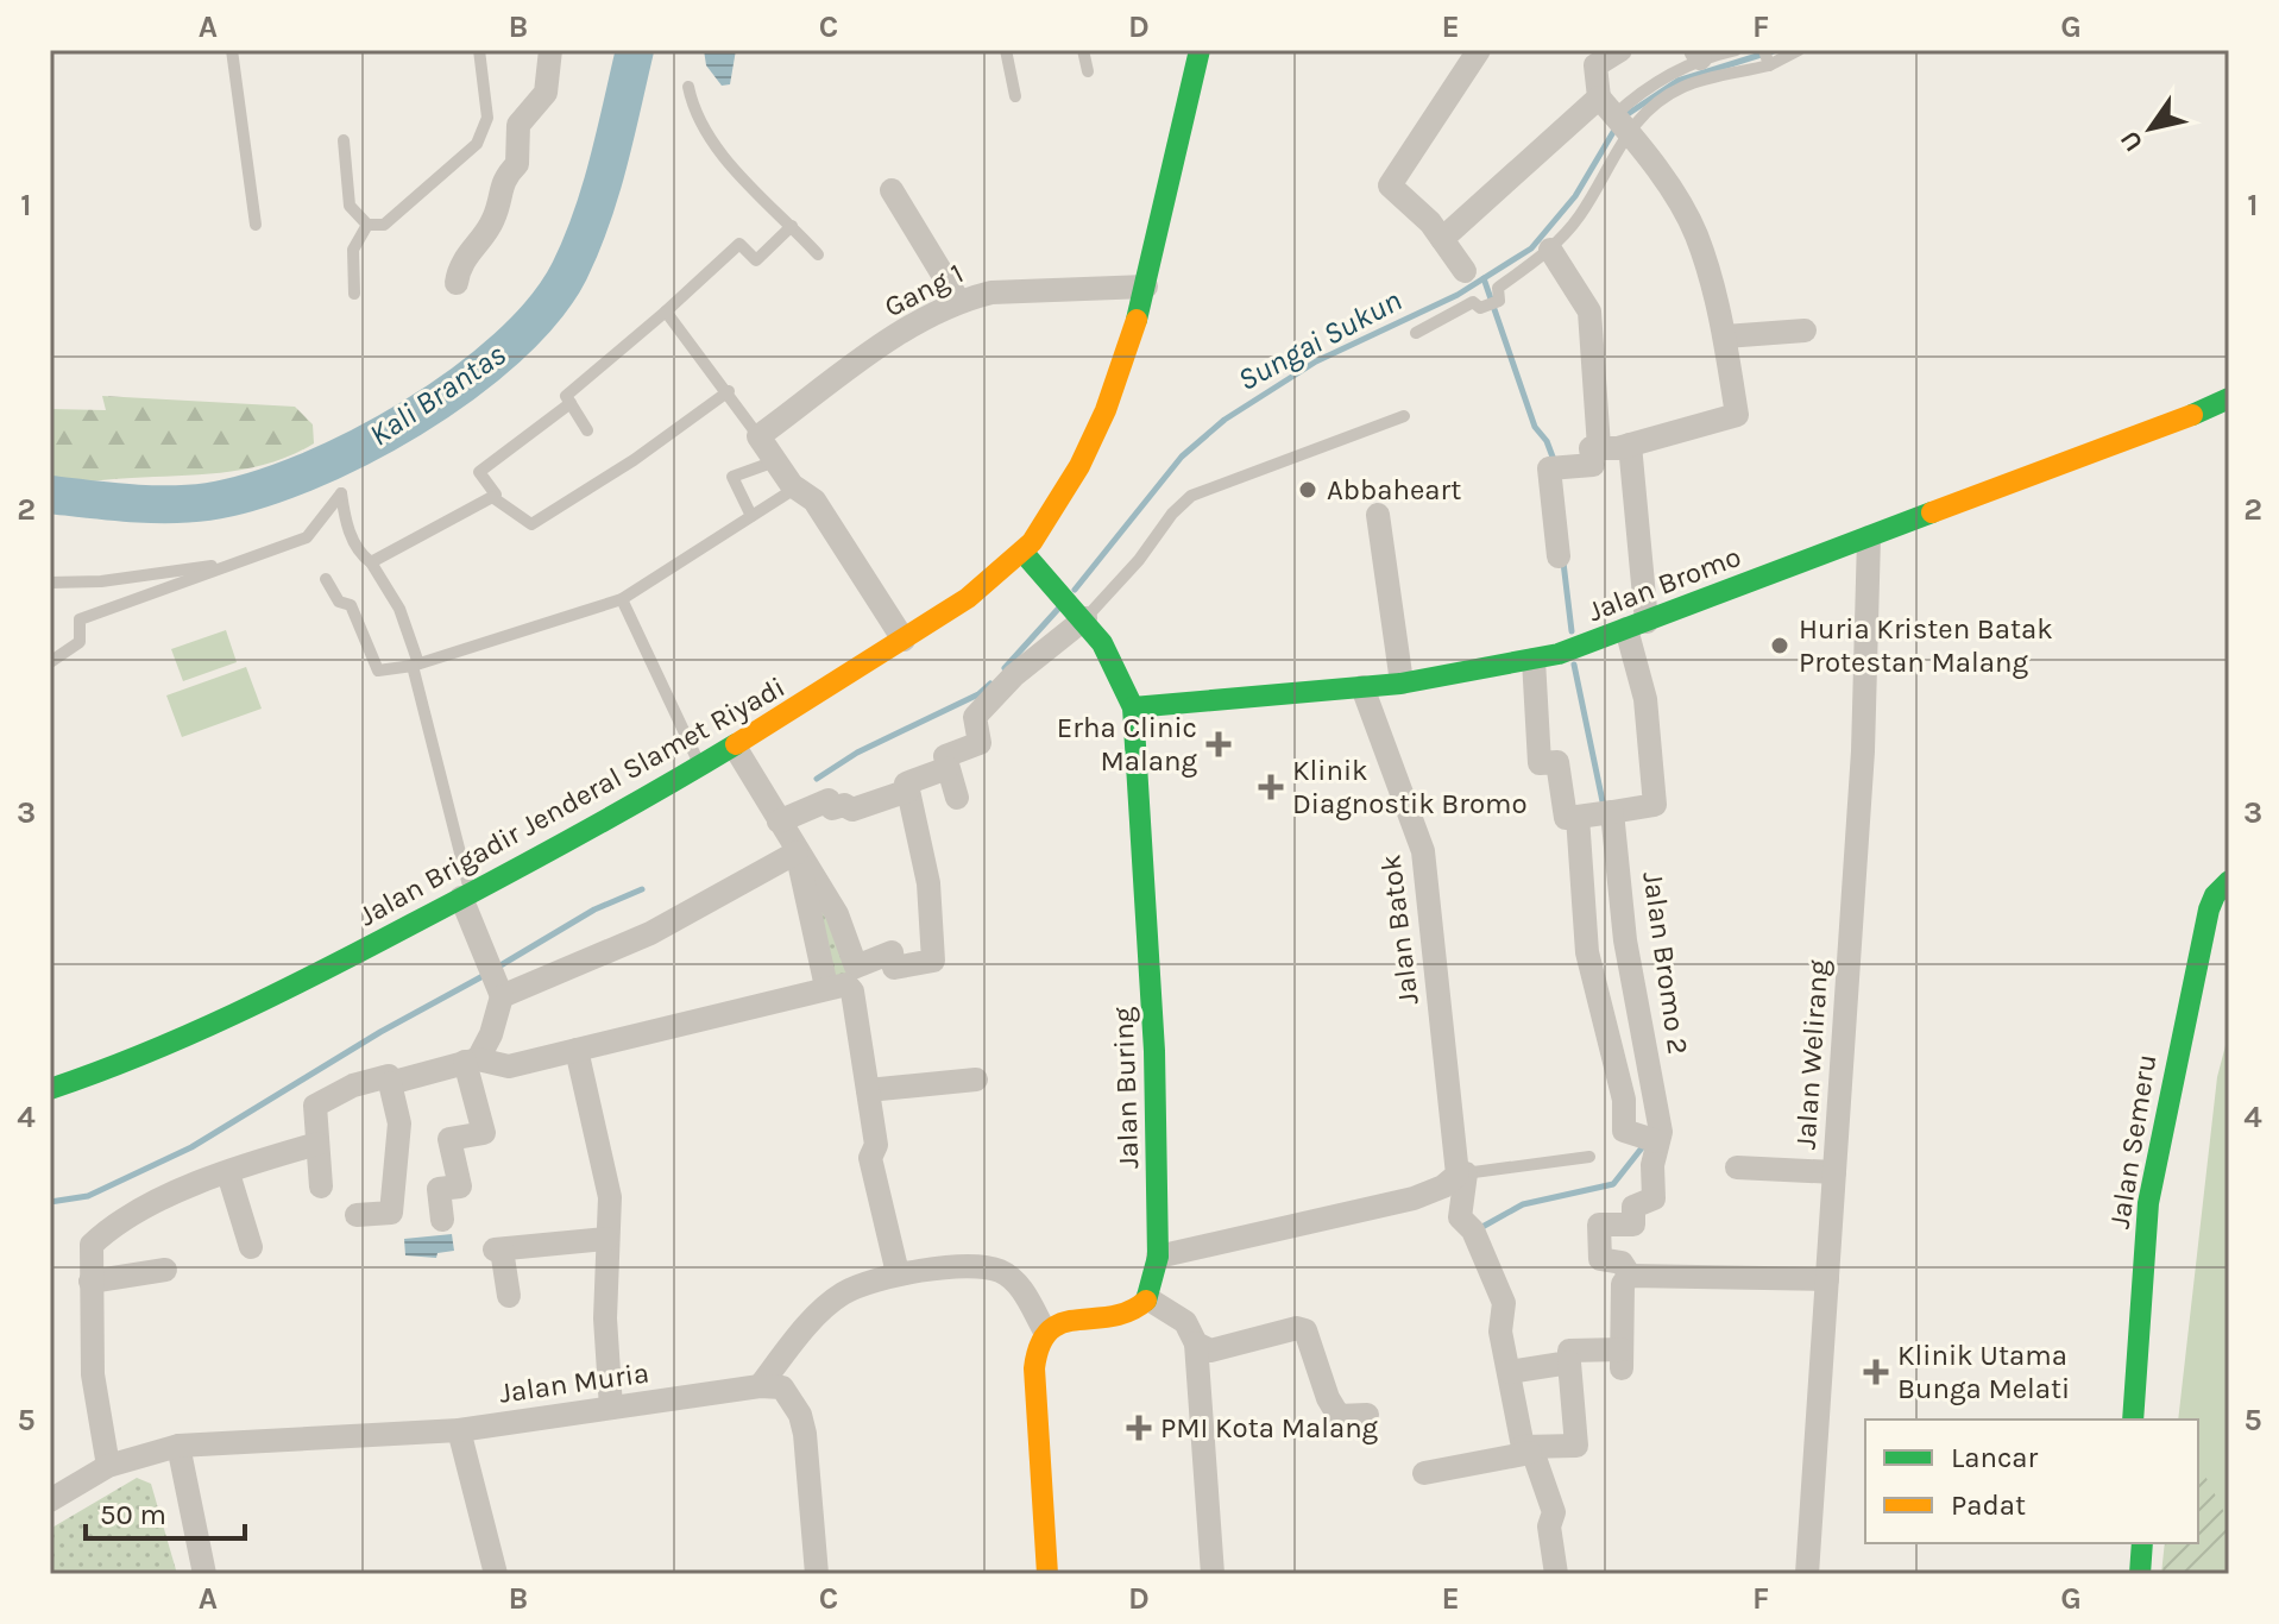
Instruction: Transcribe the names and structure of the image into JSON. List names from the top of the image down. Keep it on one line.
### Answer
{"streets":{"main road":["Jalan Bromo","Jalan Brigadir Jenderal Slamet Riyadi","Jalan Buring","Jalan Semeru"],"street":["Gang 1","Jalan Batok","Jalan Bromo 2","Jalan Welirang","Jalan Muria"]},"crossings":[["Gang 1","Jalan Brigadir Jenderal Slamet Riyadi"],["Jalan Bromo","Jalan Batok"],["Jalan Bromo","Jalan Welirang"],["Jalan Bromo","Jalan Buring"],["Jalan Brigadir Jenderal Slamet Riyadi","Jalan Buring"]],"water":["Sungai Sukun","Kali Brantas"],"places":{"other":["Abbaheart","Huria Kristen Batak Protestan Malang"],"health":["Erha Clinic Malang","Klinik Diagnostik Bromo","Klinik Utama Bunga Melati","PMI Kota Malang"]},"legend":["Lancar","Padat"],"scale_bar":"50 m","north":"bottom left","grid":{"columns":["A","B","C","D","E","F","G"],"rows":["1","2","3","4","5"]}}
